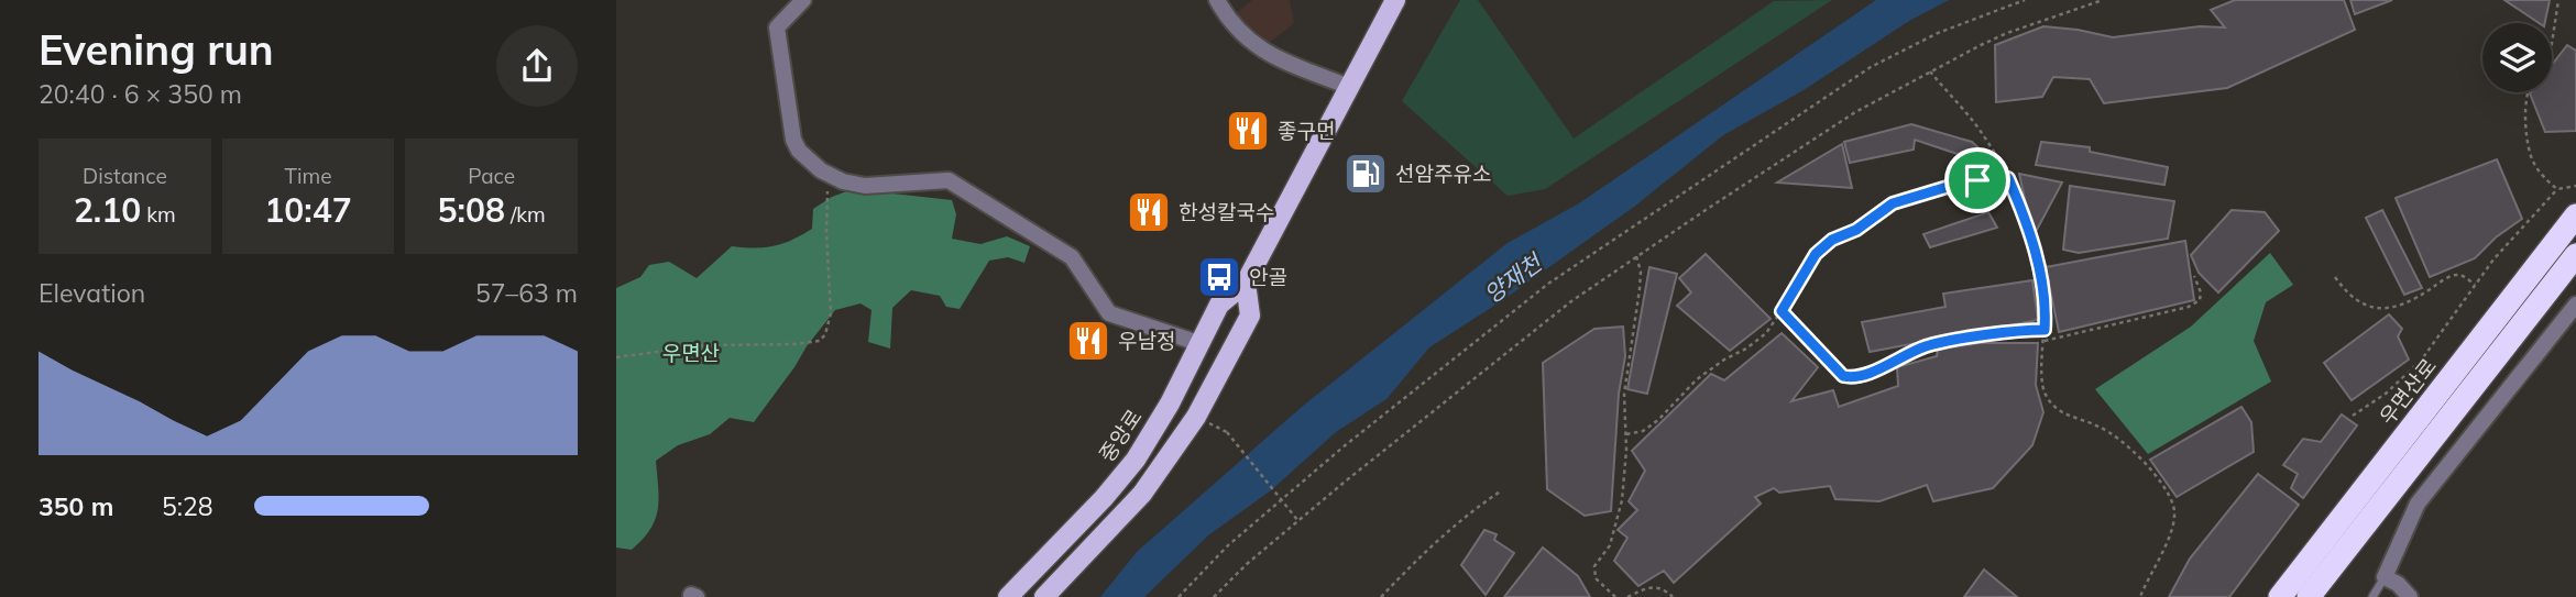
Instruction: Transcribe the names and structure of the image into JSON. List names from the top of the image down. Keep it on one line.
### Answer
{"streets":{"highway":["우면산로"],"main road":["중앙로"]},"water":["양재천"],"parks":["우면산"],"places":{"restaurant":["좋구먼","한성칼국수","우남정"],"fuel station":["선암주유소"],"bus stop":["안골"]},"page":{"heading":["Evening run","20:40 · 6 × 350 m"],"stats":[["Distance","2.10 km"],["Time","10:47"],["Pace","5:08 /km"]],"chart":["Elevation","57–63 m"],"list":[{"name":"350 m","note":"5:28"}]}}
